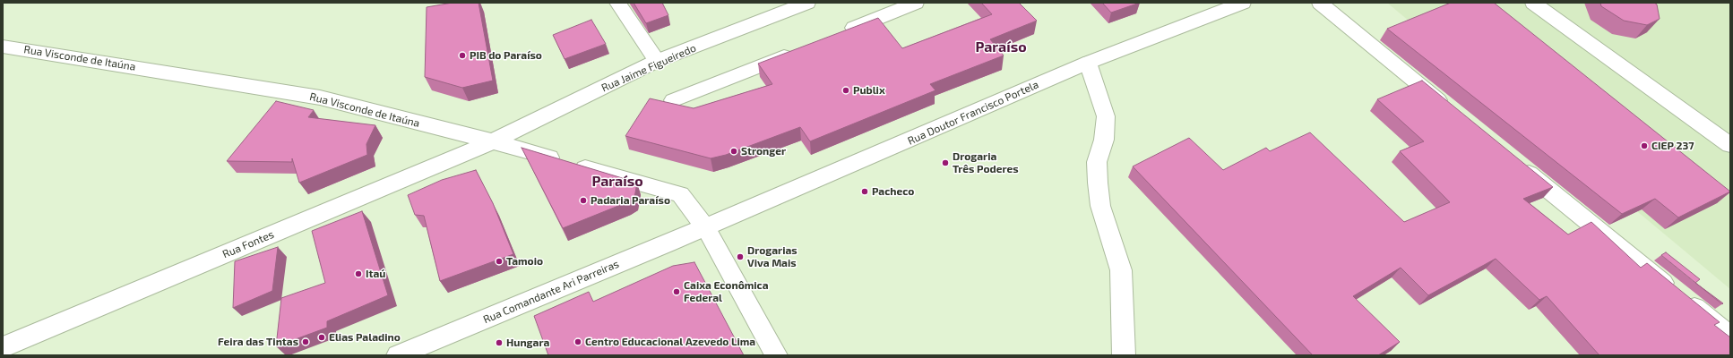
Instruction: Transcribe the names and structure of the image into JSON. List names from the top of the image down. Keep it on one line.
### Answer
{"streets":{"main road":["Rua Visconde de Itaúna","Rua Jaime Figueiredo","Rua Doutor Francisco Portela","Rua Fontes","Rua Comandante Ari Parreiras"]},"crossings":[["Rua Visconde de Itaúna","Rua Jaime Figueiredo"],["Rua Visconde de Itaúna","Rua Doutor Francisco Portela"],["Rua Visconde de Itaúna","Rua Fontes"],["Rua Visconde de Itaúna","Rua Comandante Ari Parreiras"],["Rua Jaime Figueiredo","Rua Fontes"],["Rua Doutor Francisco Portela","Rua Comandante Ari Parreiras"]],"districts":["Paraíso","Paraíso"],"places":["PIB do Paraíso","Publix","CIEP 237","Stronger","Drogaria Três Poderes","Pacheco","Padaria Paraíso","Drogarias Viva Mais","Tamoio","Itaú","Caixa Econômica Federal","Elias Paladino","Feira das Tintas","Centro Educacional Azevedo Lima","Hungara"]}
